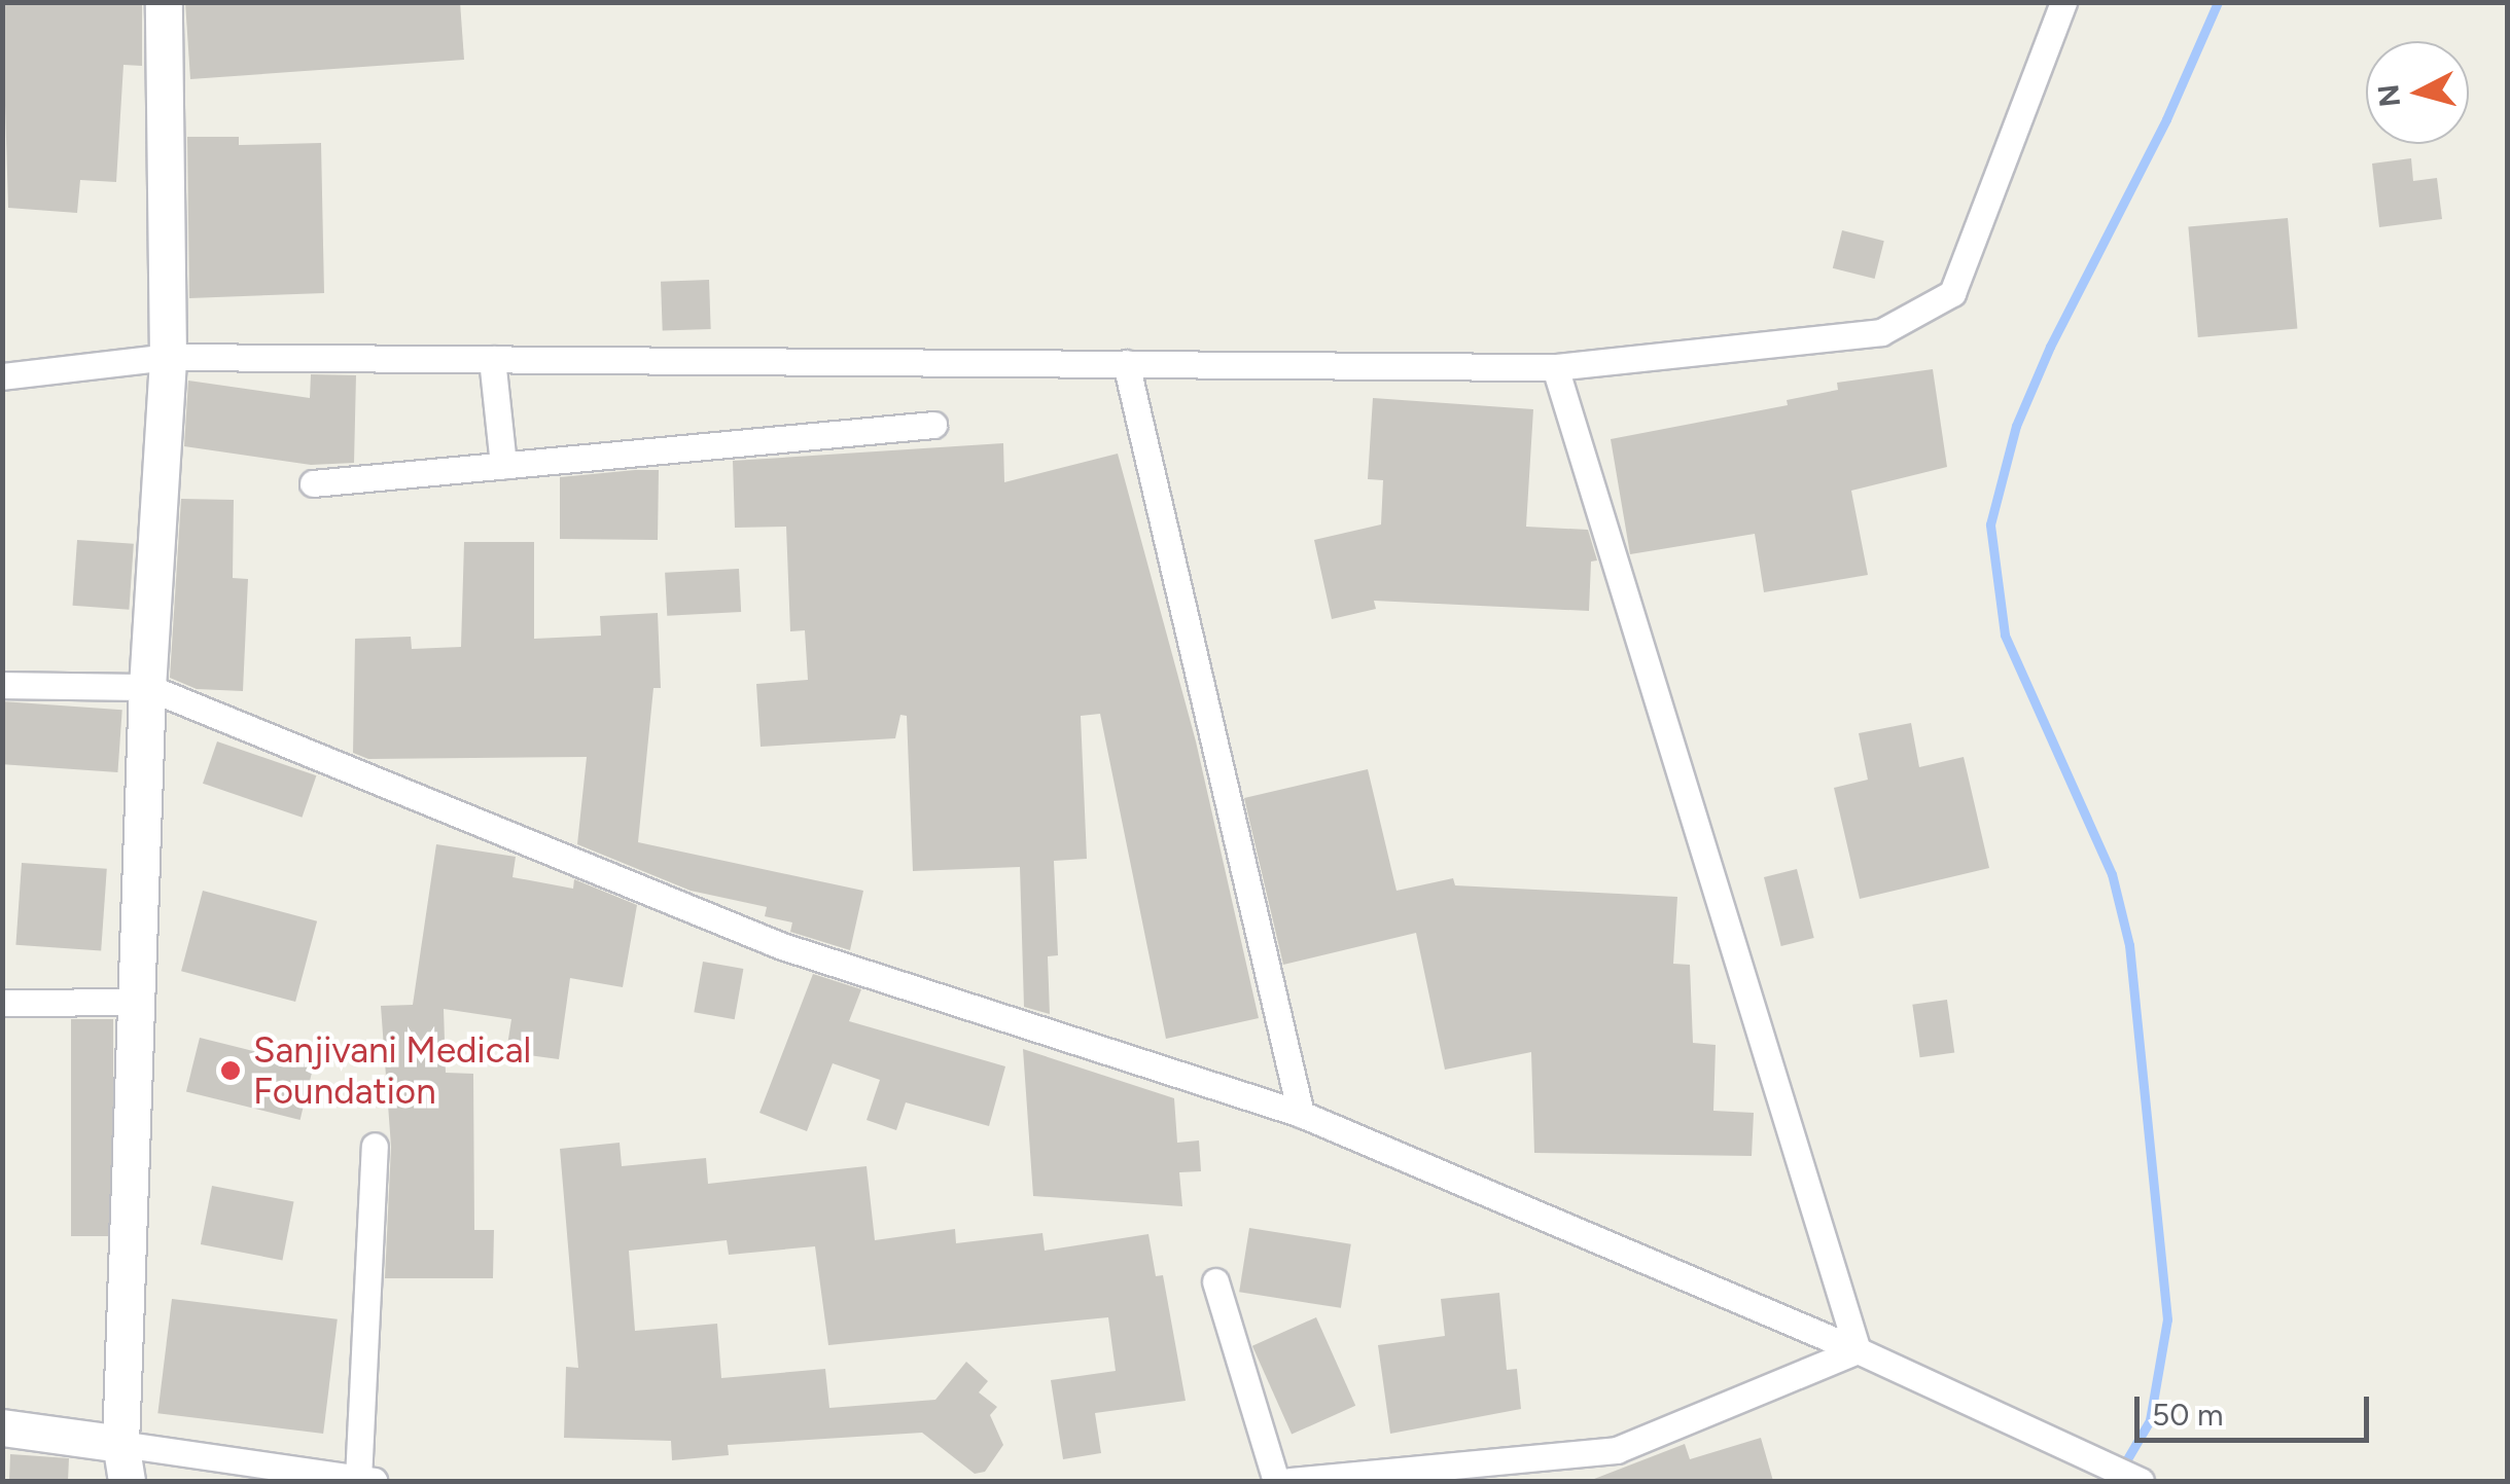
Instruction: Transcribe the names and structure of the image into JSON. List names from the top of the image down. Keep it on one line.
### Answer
{"places":["Sanjivani Medical Foundation"],"scale_bar":"50 m","north":"left"}
